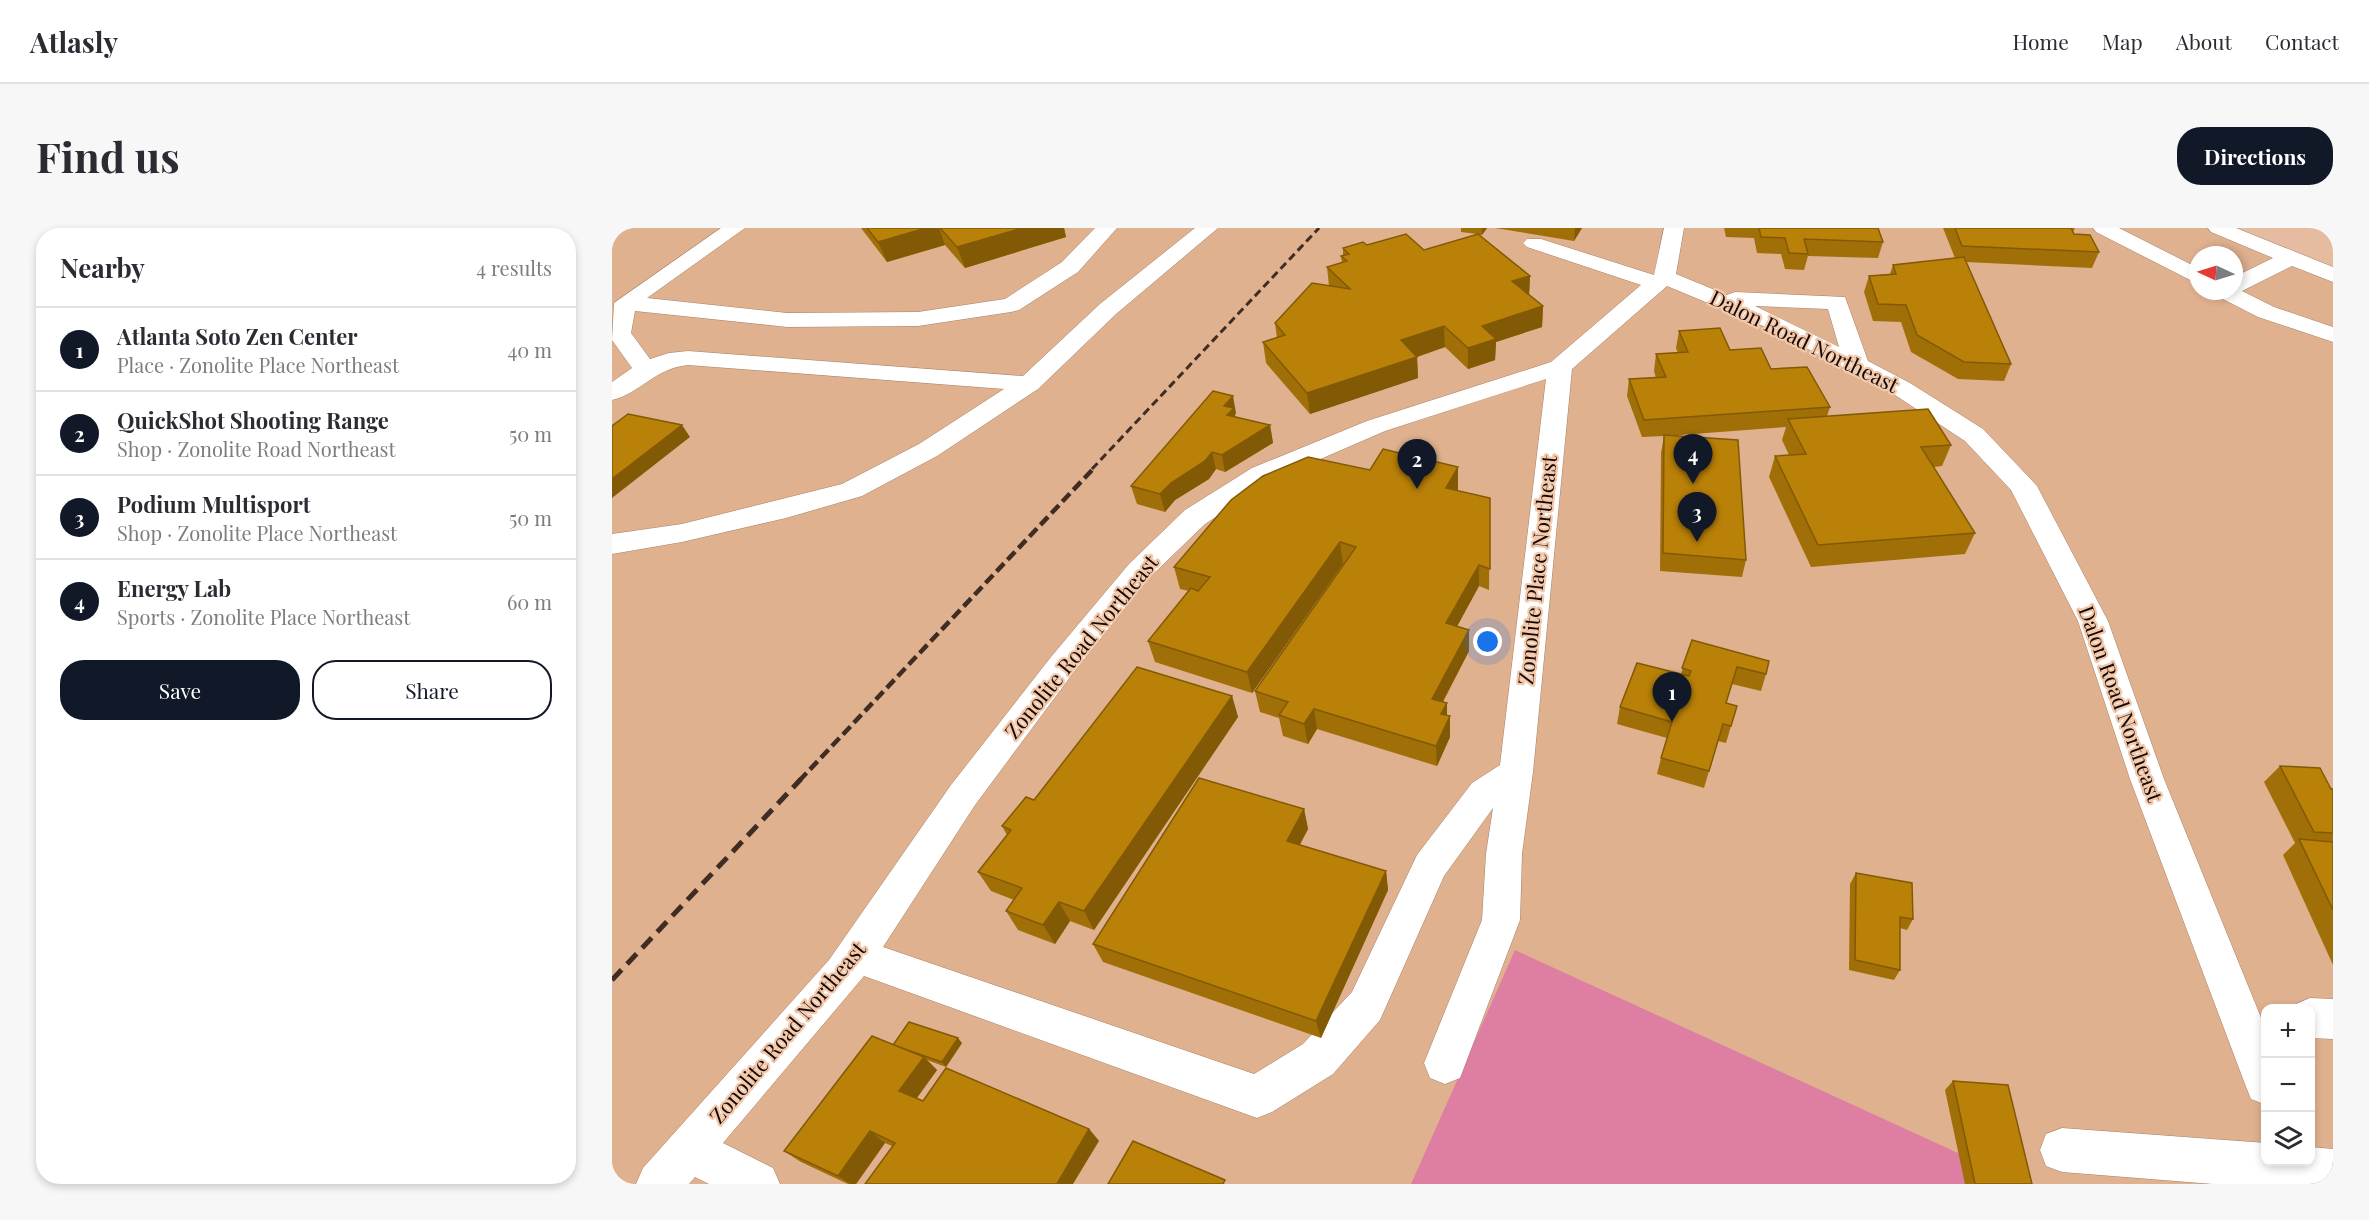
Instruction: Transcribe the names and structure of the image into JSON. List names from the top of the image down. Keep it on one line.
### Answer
{"streets":{"street":["Dalon Road Northeast","Zonolite Place Northeast","Zonolite Road Northeast"]},"crossings":[["Dalon Road Northeast","Zonolite Road Northeast"],["Zonolite Place Northeast","Zonolite Road Northeast"]],"north":"left","page":{"header":"Atlasly","nav":["Home","Map","About","Contact"],"buttons":["Directions",["Save","Share"]],"title":"Find us","heading":["Nearby","4 results"],"list":[{"mark":"1","name":"Atlanta Soto Zen Center","note":"Place · Zonolite Place Northeast","value":"40 m"},{"mark":"2","name":"QuickShot Shooting Range","note":"Shop · Zonolite Road Northeast","value":"50 m"},{"mark":"3","name":"Podium Multisport","note":"Shop · Zonolite Place Northeast","value":"50 m"},{"mark":"4","name":"Energy Lab","note":"Sports · Zonolite Place Northeast","value":"60 m"}],"pins":["4","2","3","1"],"map_buttons":["+","−"]}}
